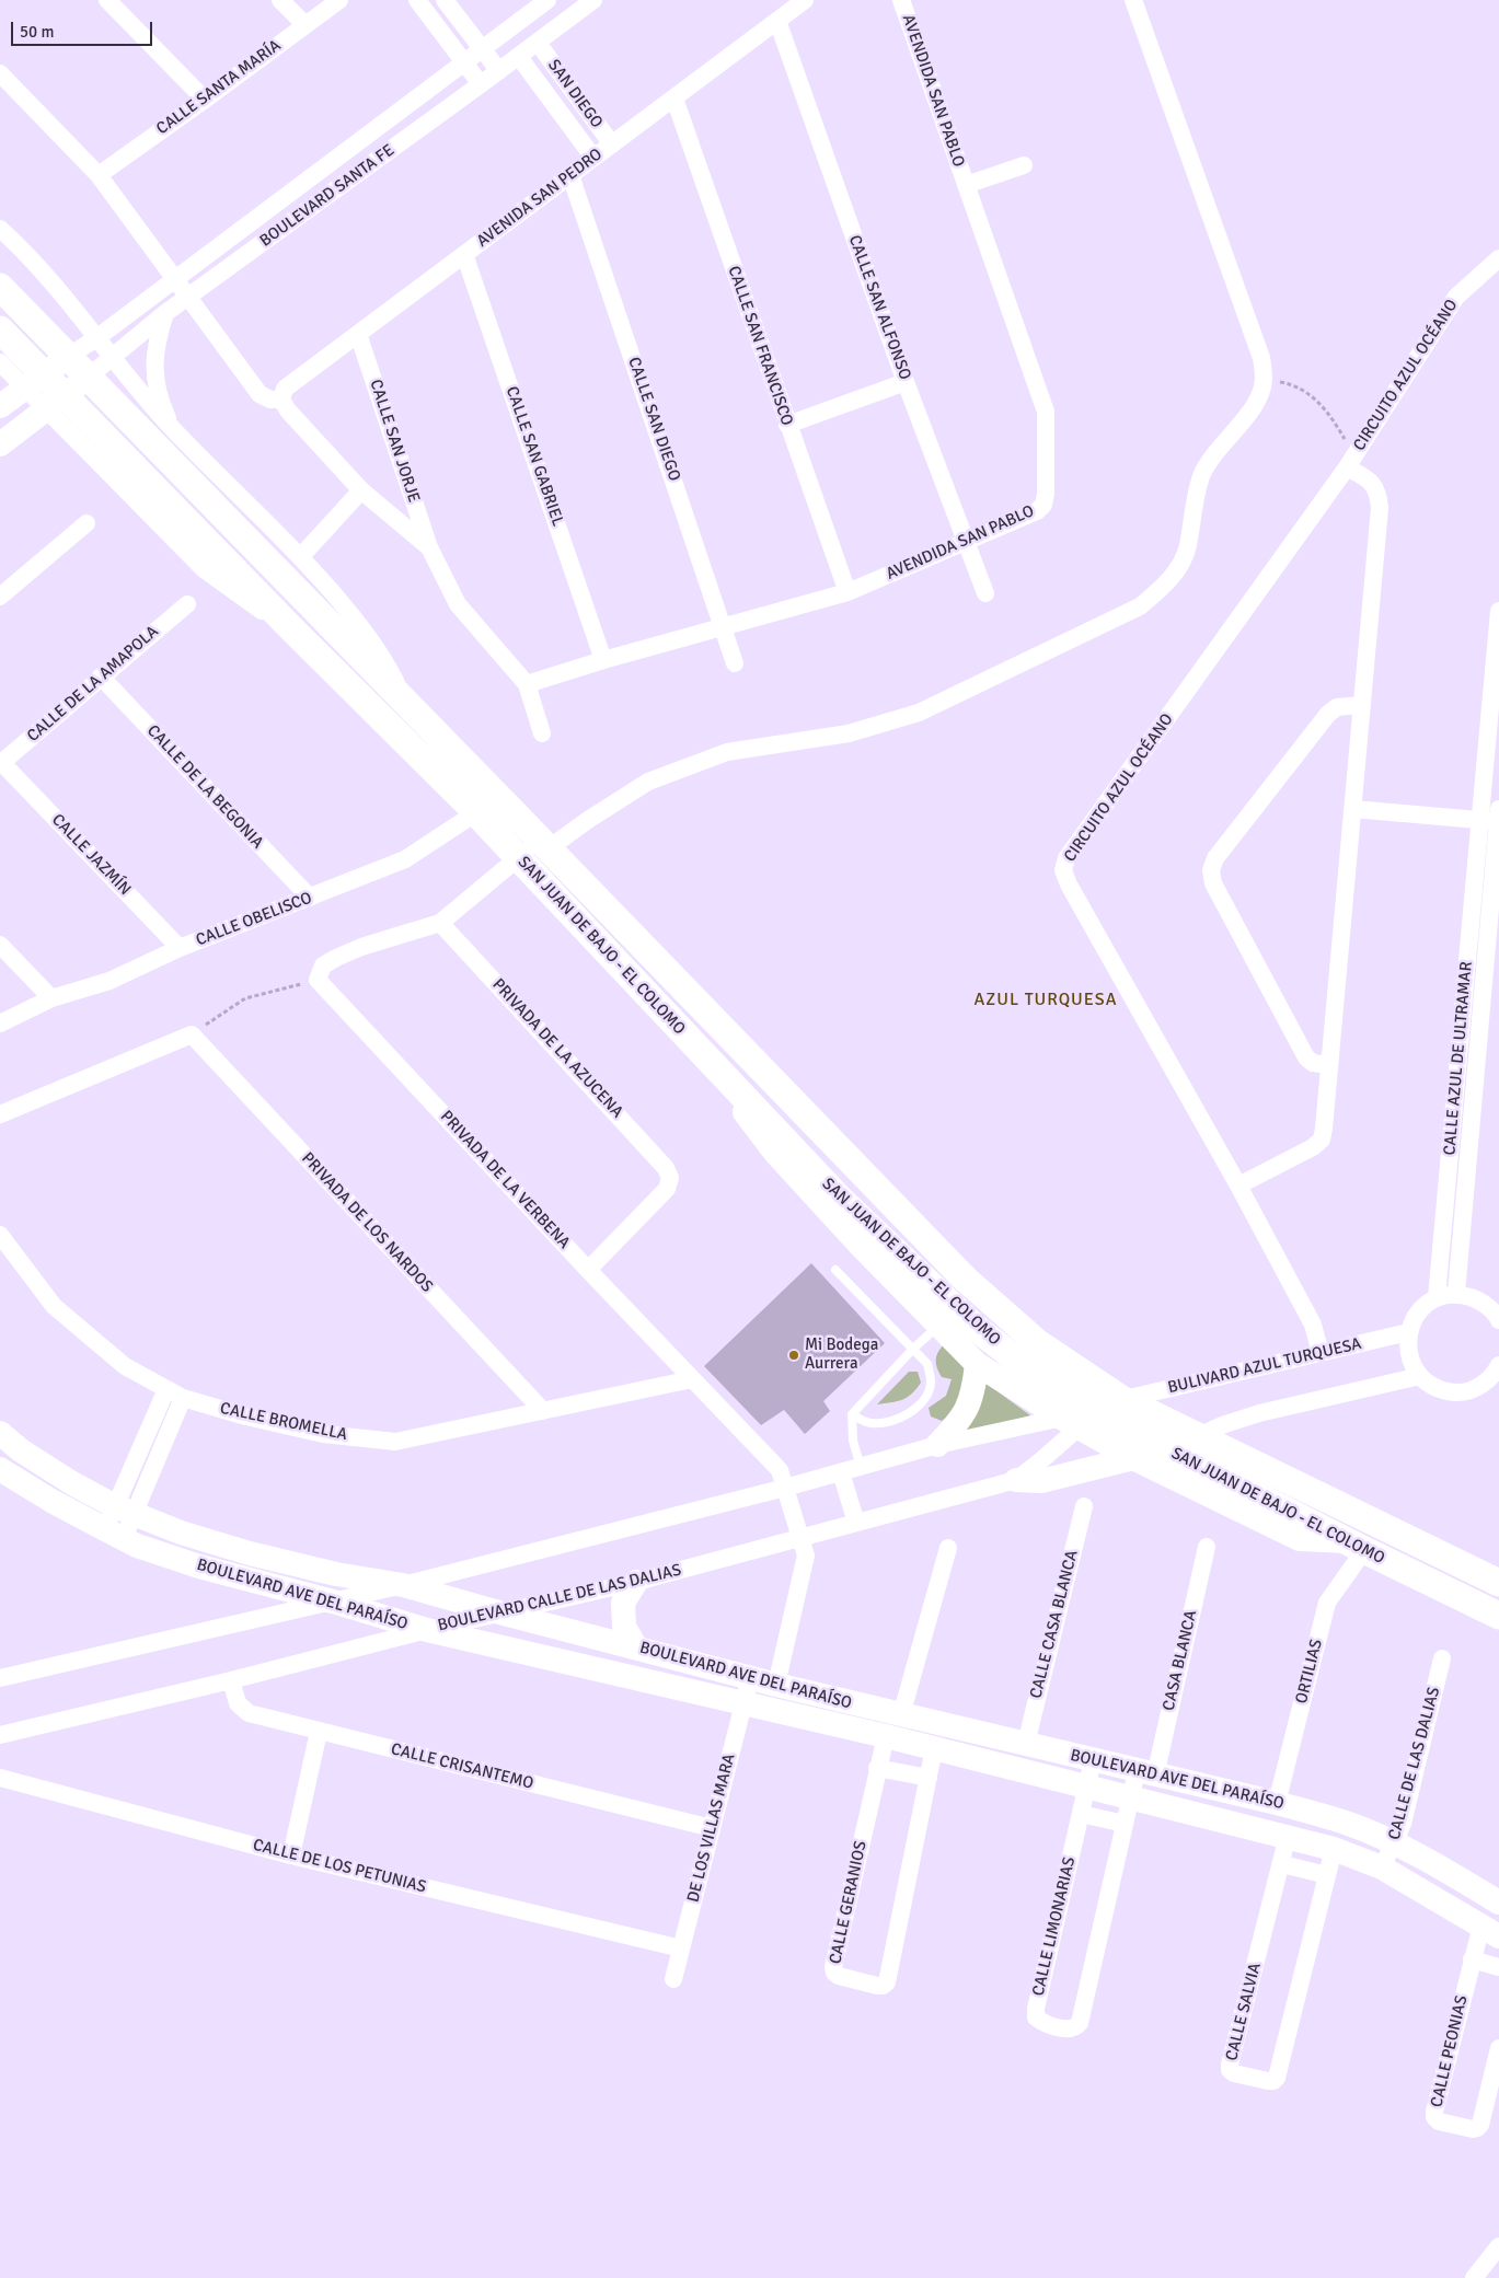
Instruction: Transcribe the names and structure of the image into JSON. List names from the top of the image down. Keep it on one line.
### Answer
{"streets":{"main road":["SAN JUAN DE BAJO - EL COLOMO"],"street":["CALLE SANTA MARÍA","AVENDIDA SAN PABLO","SAN DIEGO","BOULEVARD SANTA FE","AVENIDA SAN PEDRO","CALLE SAN ALFONSO","CALLE SAN FRANCISCO","CIRCUITO AZUL OCÉANO","CALLE SAN DIEGO","CALLE SAN JORJE","CALLE SAN GABRIEL","CALLE DE LA AMAPOLA","CALLE DE LA BEGONIA","CALLE JAZMÍN","CALLE OBELISCO","PRIVADA DE LA AZUCENA","CALLE AZUL DE ULTRAMAR","PRIVADA DE LA VERBENA","PRIVADA DE LOS NARDOS","BULIVARD AZUL TURQUESA","CALLE BROMELLA","BOULEVARD AVE DEL PARAÍSO","BOULEVARD CALLE DE LAS DALIAS","CALLE CASA BLANCA","CASA BLANCA","ORTILIAS","CALLE DE LAS DALIAS","CALLE CRISANTEMO","DE LOS VILLAS MARA","CALLE DE LOS PETUNIAS","CALLE GERANIOS","CALLE LIMONARIAS","CALLE SALVIA","CALLE PEONIAS"]},"crossings":[["AVENDIDA SAN PABLO","CALLE SAN ALFONSO"],["AVENDIDA SAN PABLO","CALLE SAN FRANCISCO"],["AVENDIDA SAN PABLO","CALLE SAN DIEGO"],["AVENDIDA SAN PABLO","CALLE SAN JORJE"],["AVENDIDA SAN PABLO","CALLE SAN GABRIEL"],["SAN DIEGO","BOULEVARD SANTA FE"],["SAN DIEGO","AVENIDA SAN PEDRO"],["BOULEVARD SANTA FE","SAN JUAN DE BAJO - EL COLOMO"],["AVENIDA SAN PEDRO","CALLE SAN ALFONSO"],["AVENIDA SAN PEDRO","CALLE SAN FRANCISCO"],["AVENIDA SAN PEDRO","CALLE SAN DIEGO"],["AVENIDA SAN PEDRO","CALLE SAN JORJE"],["AVENIDA SAN PEDRO","CALLE SAN GABRIEL"],["CIRCUITO AZUL OCÉANO","BULIVARD AZUL TURQUESA"],["CALLE DE LA AMAPOLA","CALLE DE LA BEGONIA"],["CALLE DE LA AMAPOLA","CALLE JAZMÍN"],["CALLE DE LA BEGONIA","CALLE OBELISCO"],["CALLE JAZMÍN","CALLE OBELISCO"],["CALLE OBELISCO","SAN JUAN DE BAJO - EL COLOMO"],["SAN JUAN DE BAJO - EL COLOMO","BULIVARD AZUL TURQUESA"],["SAN JUAN DE BAJO - EL COLOMO","BOULEVARD CALLE DE LAS DALIAS"],["SAN JUAN DE BAJO - EL COLOMO","ORTILIAS"],["PRIVADA DE LA AZUCENA","PRIVADA DE LA VERBENA"],["PRIVADA DE LA VERBENA","CALLE BROMELLA"],["PRIVADA DE LA VERBENA","BOULEVARD AVE DEL PARAÍSO"],["PRIVADA DE LA VERBENA","BOULEVARD CALLE DE LAS DALIAS"],["PRIVADA DE LOS NARDOS","CALLE BROMELLA"],["BULIVARD AZUL TURQUESA","BOULEVARD CALLE DE LAS DALIAS"],["BOULEVARD AVE DEL PARAÍSO","BOULEVARD CALLE DE LAS DALIAS"],["BOULEVARD AVE DEL PARAÍSO","CALLE CASA BLANCA"],["BOULEVARD AVE DEL PARAÍSO","CASA BLANCA"],["BOULEVARD AVE DEL PARAÍSO","ORTILIAS"],["BOULEVARD AVE DEL PARAÍSO","CALLE DE LAS DALIAS"],["BOULEVARD AVE DEL PARAÍSO","DE LOS VILLAS MARA"],["BOULEVARD AVE DEL PARAÍSO","CALLE GERANIOS"],["BOULEVARD AVE DEL PARAÍSO","CALLE LIMONARIAS"],["BOULEVARD AVE DEL PARAÍSO","CALLE SALVIA"],["BOULEVARD AVE DEL PARAÍSO","CALLE PEONIAS"],["BOULEVARD CALLE DE LAS DALIAS","CALLE CRISANTEMO"],["CASA BLANCA","CALLE LIMONARIAS"],["CALLE CRISANTEMO","DE LOS VILLAS MARA"],["DE LOS VILLAS MARA","CALLE DE LOS PETUNIAS"]],"districts":["AZUL TURQUESA"],"places":["Mi Bodega Aurrera"],"scale_bar":"50 m"}
